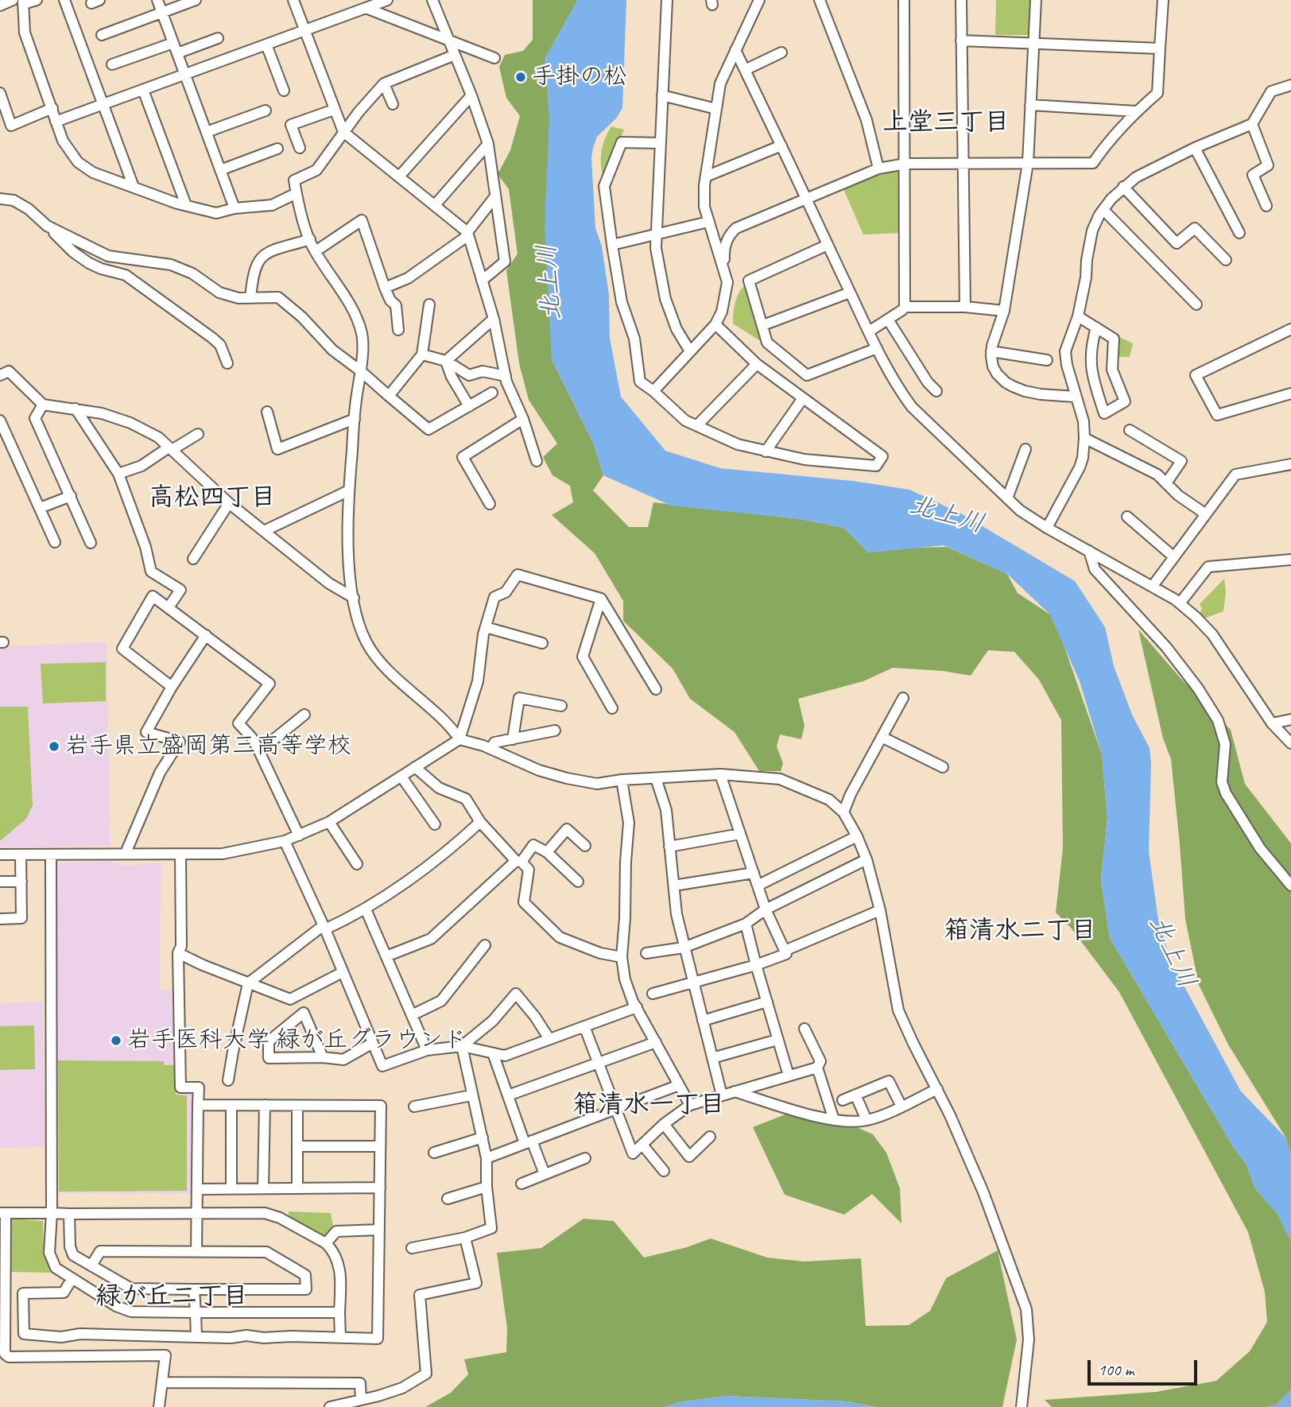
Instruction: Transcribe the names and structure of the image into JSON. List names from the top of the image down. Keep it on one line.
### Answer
{"districts":["上堂三丁目","高松四丁目","箱清水二丁目","箱清水一丁目","緑が丘二丁目"],"water":["北上川"],"places":["手掛の松","岩手県立盛岡第三高等学校","岩手医科大学 緑が丘グラウンド"],"scale_bar":"100 m"}
